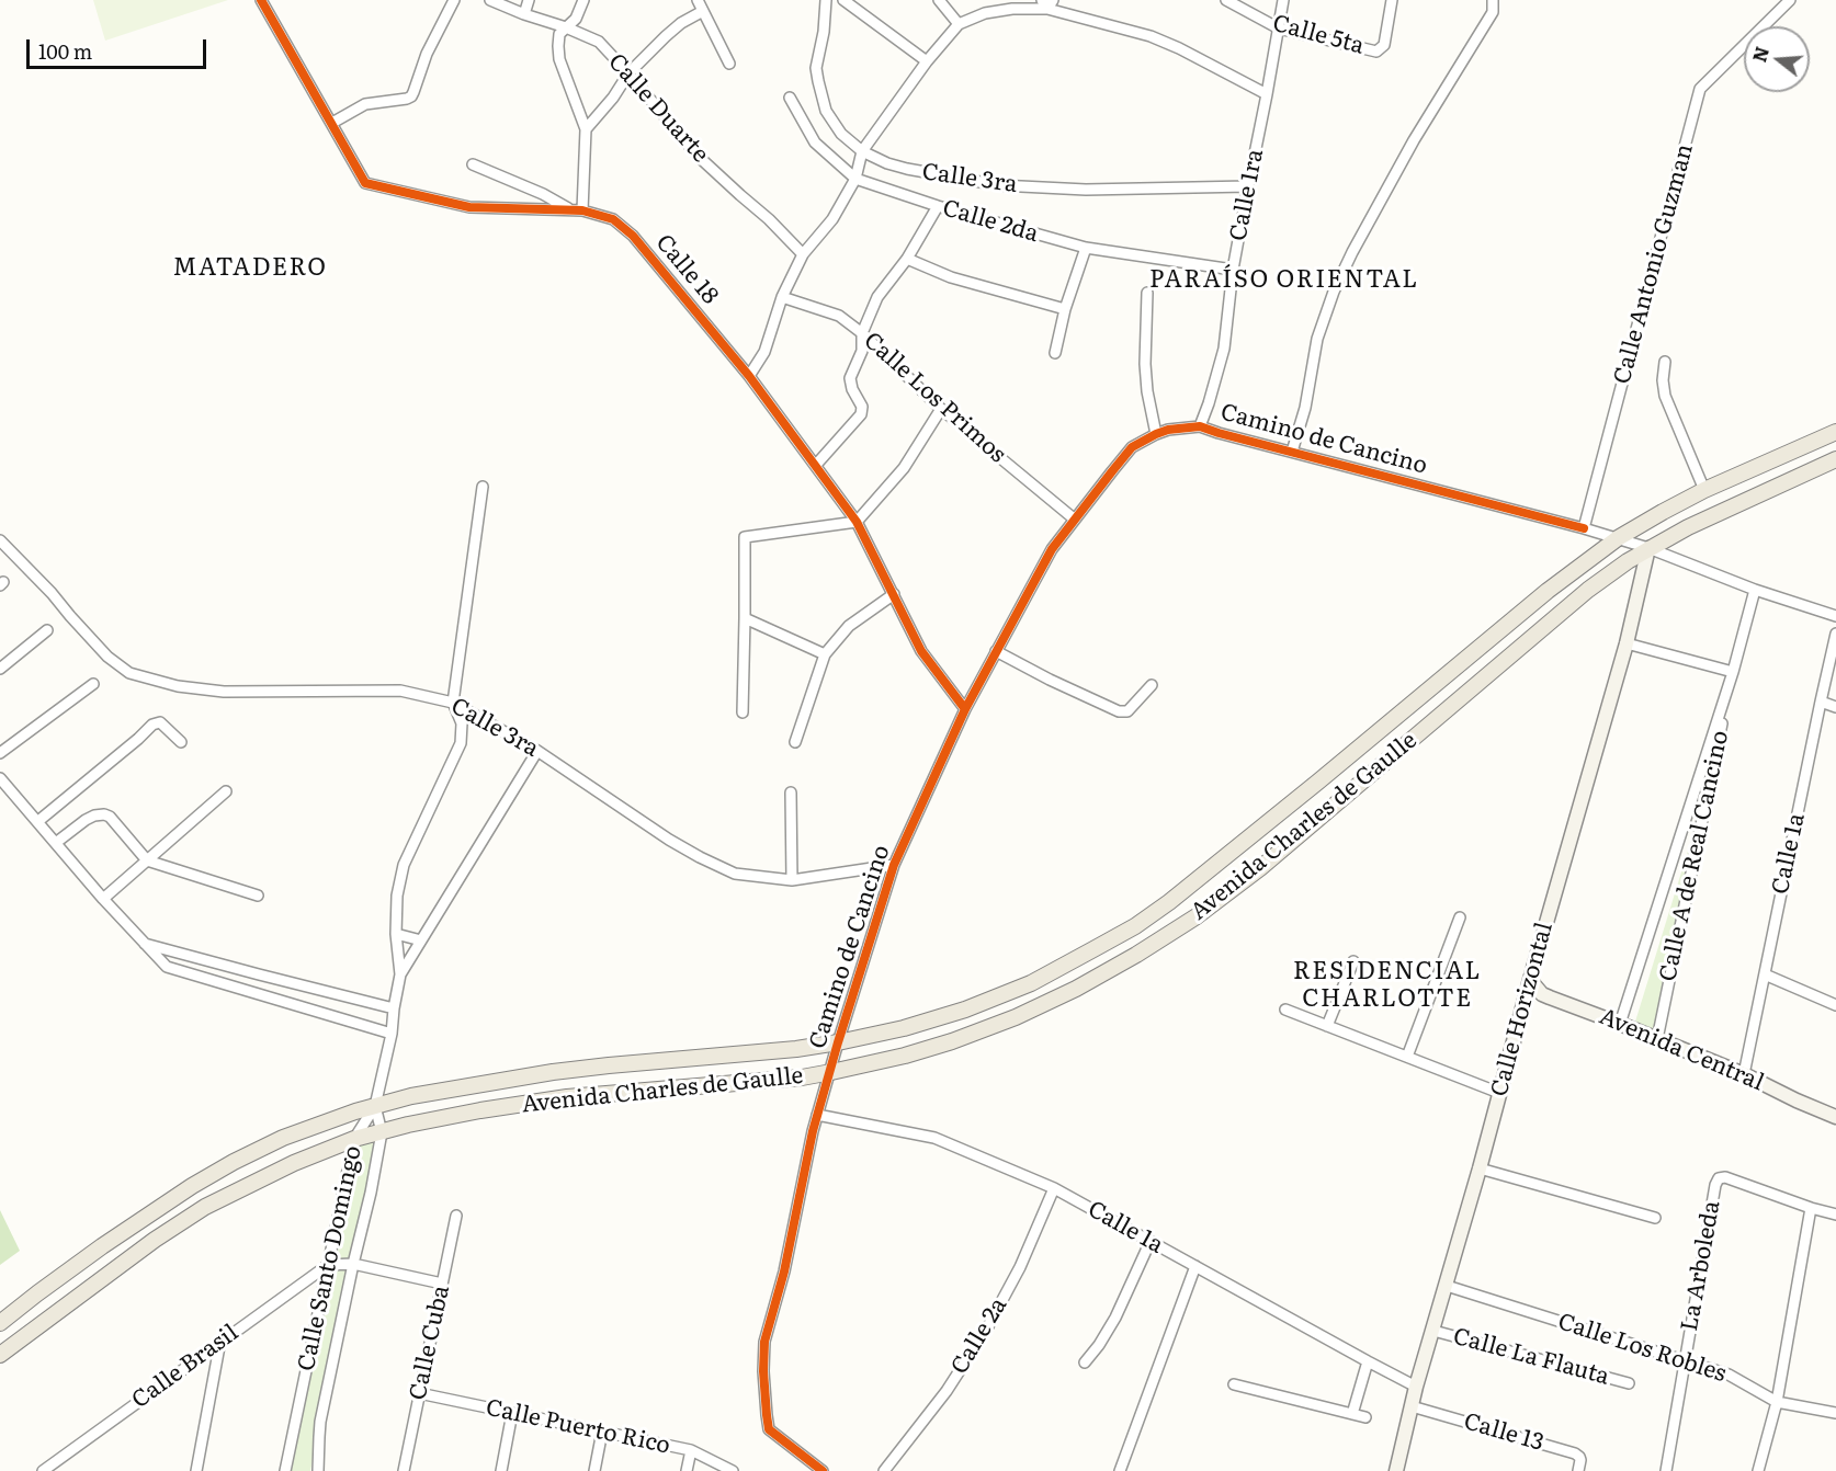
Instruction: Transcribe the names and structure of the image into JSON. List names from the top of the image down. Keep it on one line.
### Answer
{"streets":{"main road":["Avenida Charles de Gaulle","Calle Horizontal","Avenida Central"],"street":["Calle 5ta","Calle Duarte","Calle 3ra","Calle 1ra","Calle 2da","Calle Antonio Guzman","Calle 18","Calle Los Primos","Camino de Cancino","Calle 1a","Calle A de Real Cancino","Calle Santo Domingo","La Arboleda","Calle 2a","Calle Cuba","Calle Los Robles","Calle La Flauta","Calle Brasil","Calle Puerto Rico","Calle 13"]},"crossings":[["Calle 5ta","Calle 1ra"],["Calle 3ra","Calle 1ra"],["Calle 3ra","Camino de Cancino"],["Calle 1ra","Calle 2da"],["Calle 1ra","Camino de Cancino"],["Calle Antonio Guzman","Camino de Cancino"],["Calle 18","Camino de Cancino"],["Calle Los Primos","Camino de Cancino"],["Camino de Cancino","Avenida Charles de Gaulle"],["Camino de Cancino","Calle 1a"],["Avenida Charles de Gaulle","Calle Horizontal"],["Avenida Charles de Gaulle","Calle Santo Domingo"],["Calle 1a","Calle Horizontal"],["Calle 1a","Avenida Central"],["Calle 1a","Calle 2a"],["Calle A de Real Cancino","Avenida Central"],["Calle Horizontal","Avenida Central"],["Calle Horizontal","Calle Los Robles"],["Calle Horizontal","Calle La Flauta"],["Calle Horizontal","Calle 13"],["Calle Santo Domingo","Calle Brasil"],["La Arboleda","Calle Los Robles"],["Calle Cuba","Calle Puerto Rico"]],"districts":["MATADERO","PARAÍSO ORIENTAL","RESIDENCIAL CHARLOTTE"],"scale_bar":"100 m","north":"left"}
